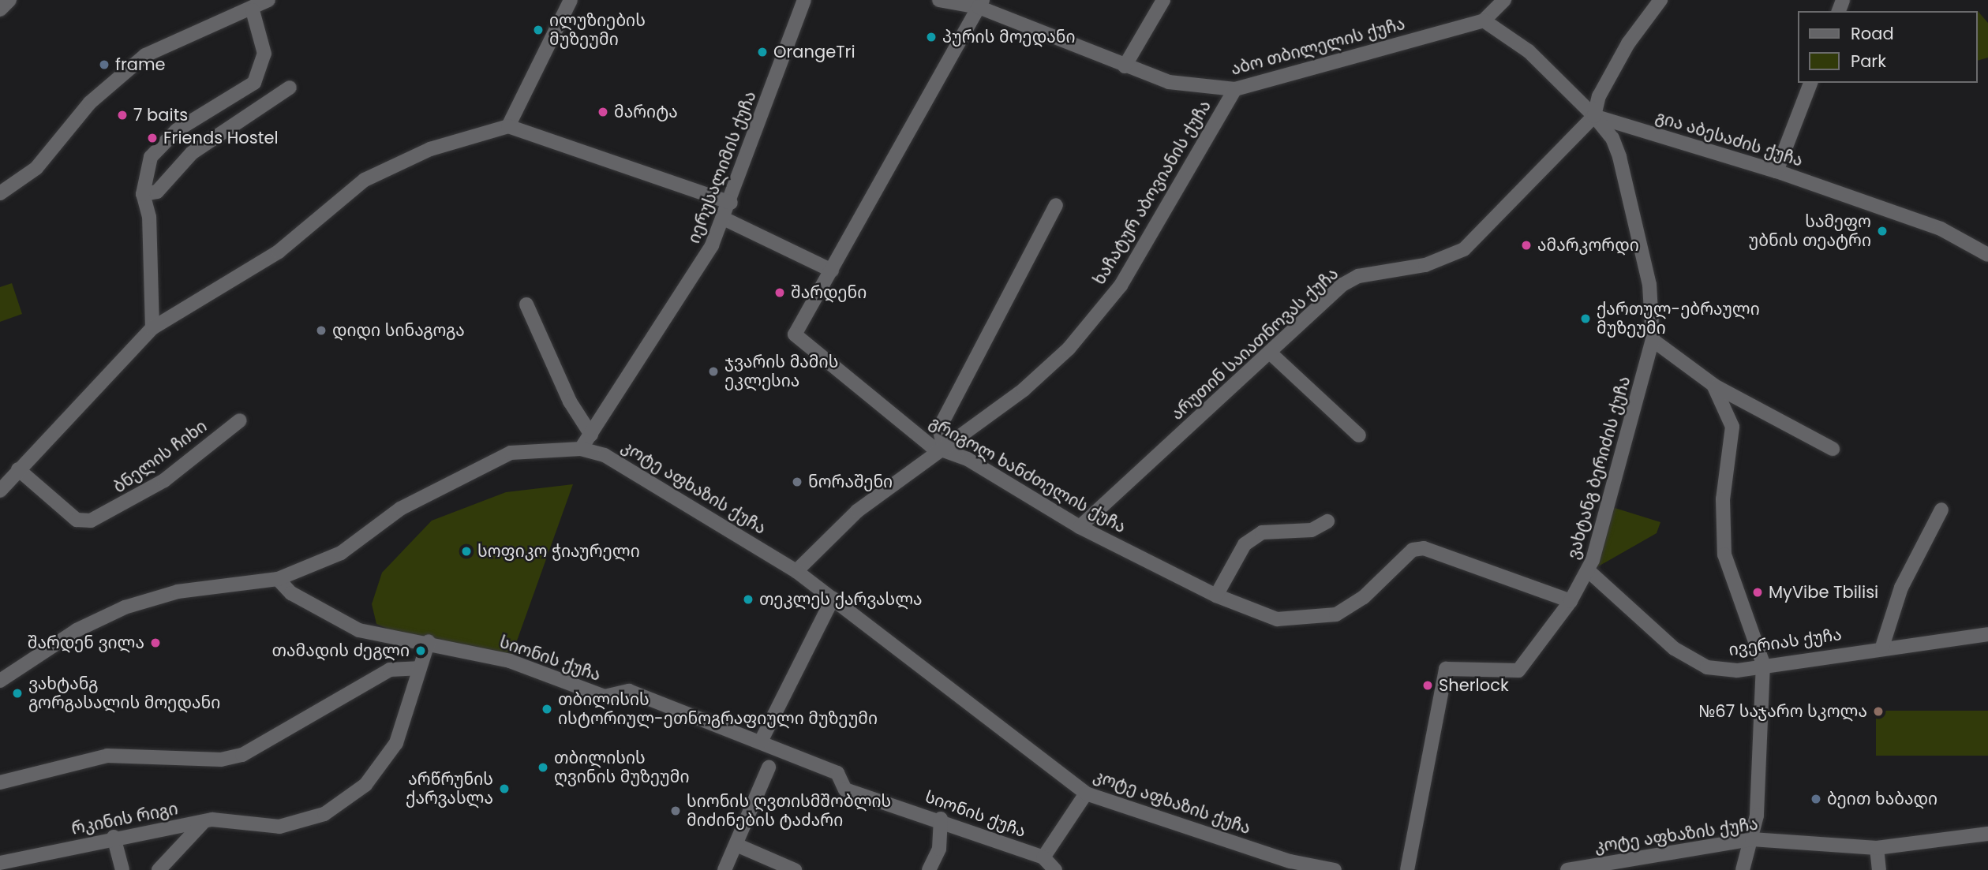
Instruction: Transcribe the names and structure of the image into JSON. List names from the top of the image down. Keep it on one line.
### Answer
{"streets":{"street":["აბო თბილელის ქუჩა","გია აბესაძის ქუჩა","იერუსალიმის ქუჩა","ხაჩატურ აბოვიანის ქუჩა","არუთინ საიათნოვას ქუჩა","ბნელის ჩიხი","ვახტანგ ბერიძის ქუჩა","გრიგოლ ხანძთელის ქუჩა","კოტე აფხაზის ქუჩა","ივერიას ქუჩა","სიონის ქუჩა","რკინის რიგი"]},"crossings":[["აბო თბილელის ქუჩა","გია აბესაძის ქუჩა"],["აბო თბილელის ქუჩა","ხაჩატურ აბოვიანის ქუჩა"],["აბო თბილელის ქუჩა","გრიგოლ ხანძთელის ქუჩა"],["გია აბესაძის ქუჩა","არუთინ საიათნოვას ქუჩა"],["გია აბესაძის ქუჩა","ვახტანგ ბერიძის ქუჩა"],["იერუსალიმის ქუჩა","კოტე აფხაზის ქუჩა"],["ხაჩატურ აბოვიანის ქუჩა","გრიგოლ ხანძთელის ქუჩა"],["ხაჩატურ აბოვიანის ქუჩა","კოტე აფხაზის ქუჩა"],["არუთინ საიათნოვას ქუჩა","ვახტანგ ბერიძის ქუჩა"],["არუთინ საიათნოვას ქუჩა","გრიგოლ ხანძთელის ქუჩა"],["ვახტანგ ბერიძის ქუჩა","გრიგოლ ხანძთელის ქუჩა"],["ვახტანგ ბერიძის ქუჩა","ივერიას ქუჩა"],["კოტე აფხაზის ქუჩა","სიონის ქუჩა"],["სიონის ქუჩა","რკინის რიგი"]],"places":["ილუზიების მუზეუმი","პურის მოედანი","OrangeTri","frame","მარიტა","7 baits","Friends Hostel","სამეფო უბნის თეატრი","ამარკორდი","შარდენი","ქართულ-ებრაული მუზეუმი","დიდი სინაგოგა","ჯვარის მამის ეკლესია","ნორაშენი","სოფიკო ჭიაურელი","MyVibe Tbilisi","თეკლეს ქარვასლა","შარდენ ვილა","თამადის ძეგლი","Sherlock","ვახტანგ გორგასალის მოედანი","თბილისის ისტორიულ-ეთნოგრაფიული მუზეუმი","№67 საჯარო სკოლა","თბილისის ღვინის მუზეუმი","არწრუნის ქარვასლა","ბეით ხაბადი","სიონის ღვთისმშობლის მიძინების ტაძარი"],"legend":["Road","Park"]}
